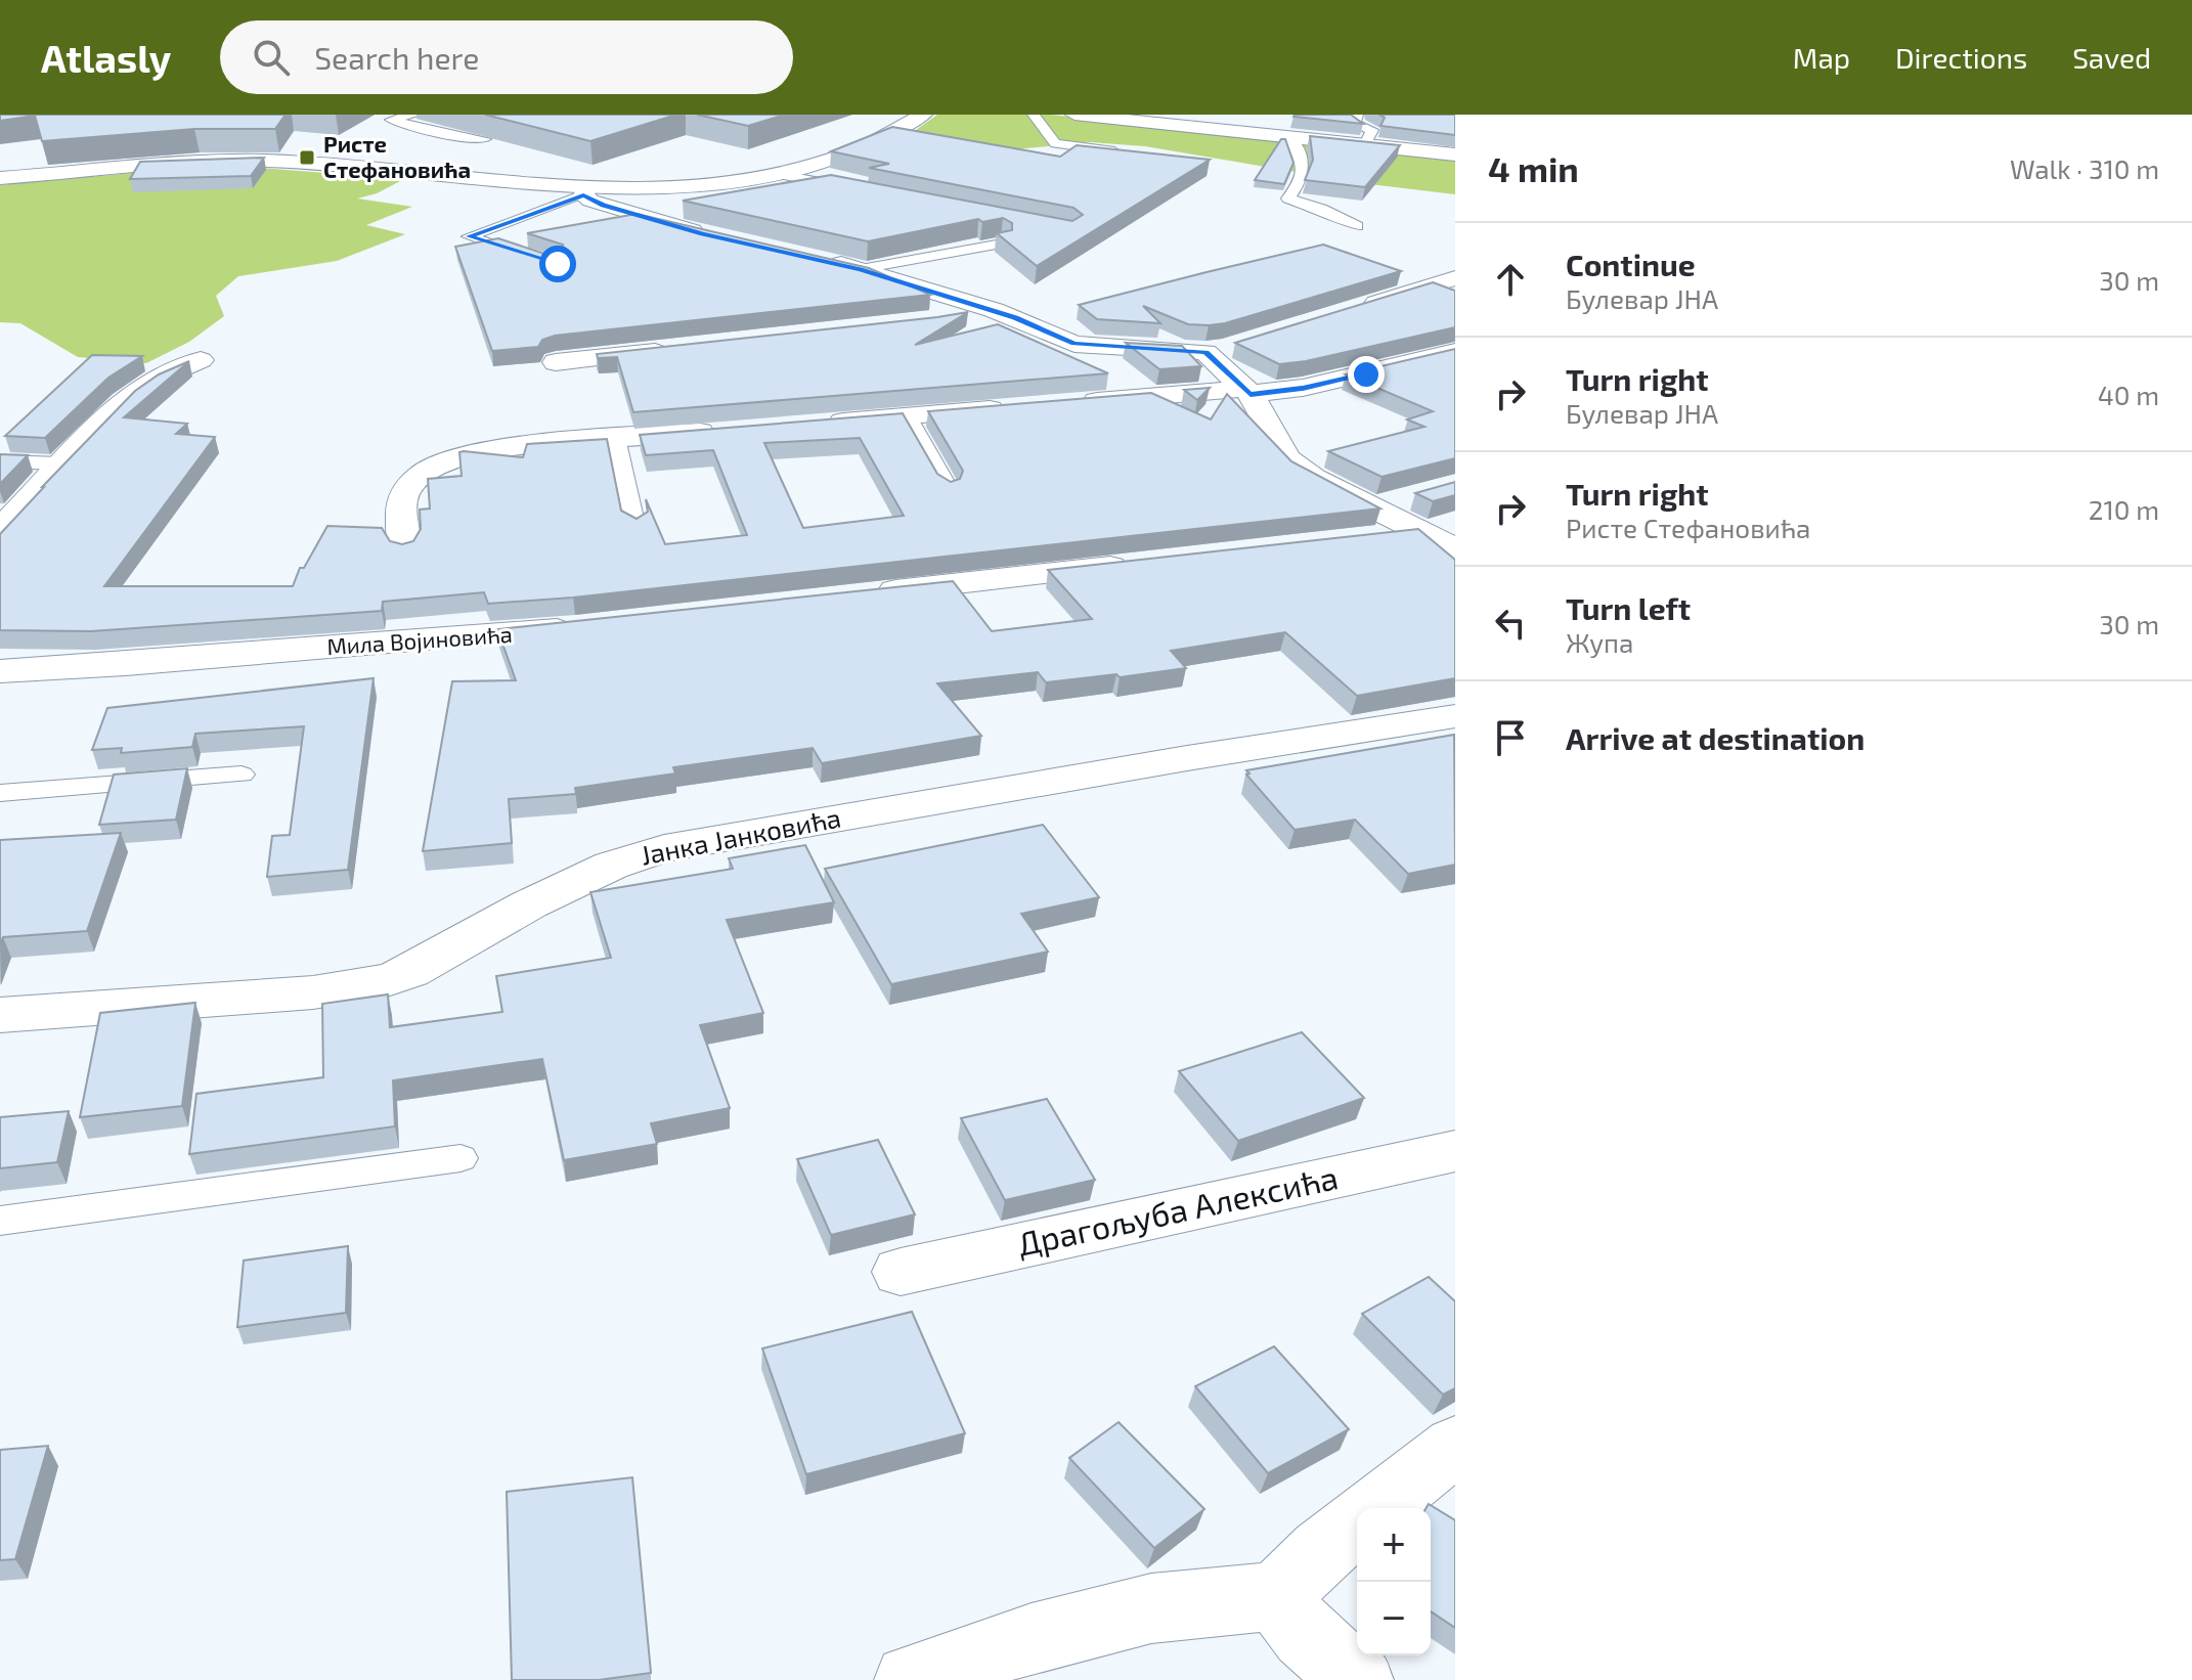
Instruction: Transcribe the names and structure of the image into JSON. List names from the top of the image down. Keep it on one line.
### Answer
{"streets":{"street":["Мила Војиновића","Јанка Јанковића","Драгољуба Алексића"]},"places":{"transit":["Ристе Стефановића"]},"page":{"header":"Atlasly","search":"Search here","nav":["Map","Directions","Saved"],"heading":["4 min","Walk · 310 m"],"list":[["Continue","Булевар ЈНА","30 m"],["Turn right","Булевар ЈНА","40 m"],["Turn right","Ристе Стефановића","210 m"],["Turn left","Жупа","30 m"],"Arrive at destination"],"map_buttons":["+","−"]}}
